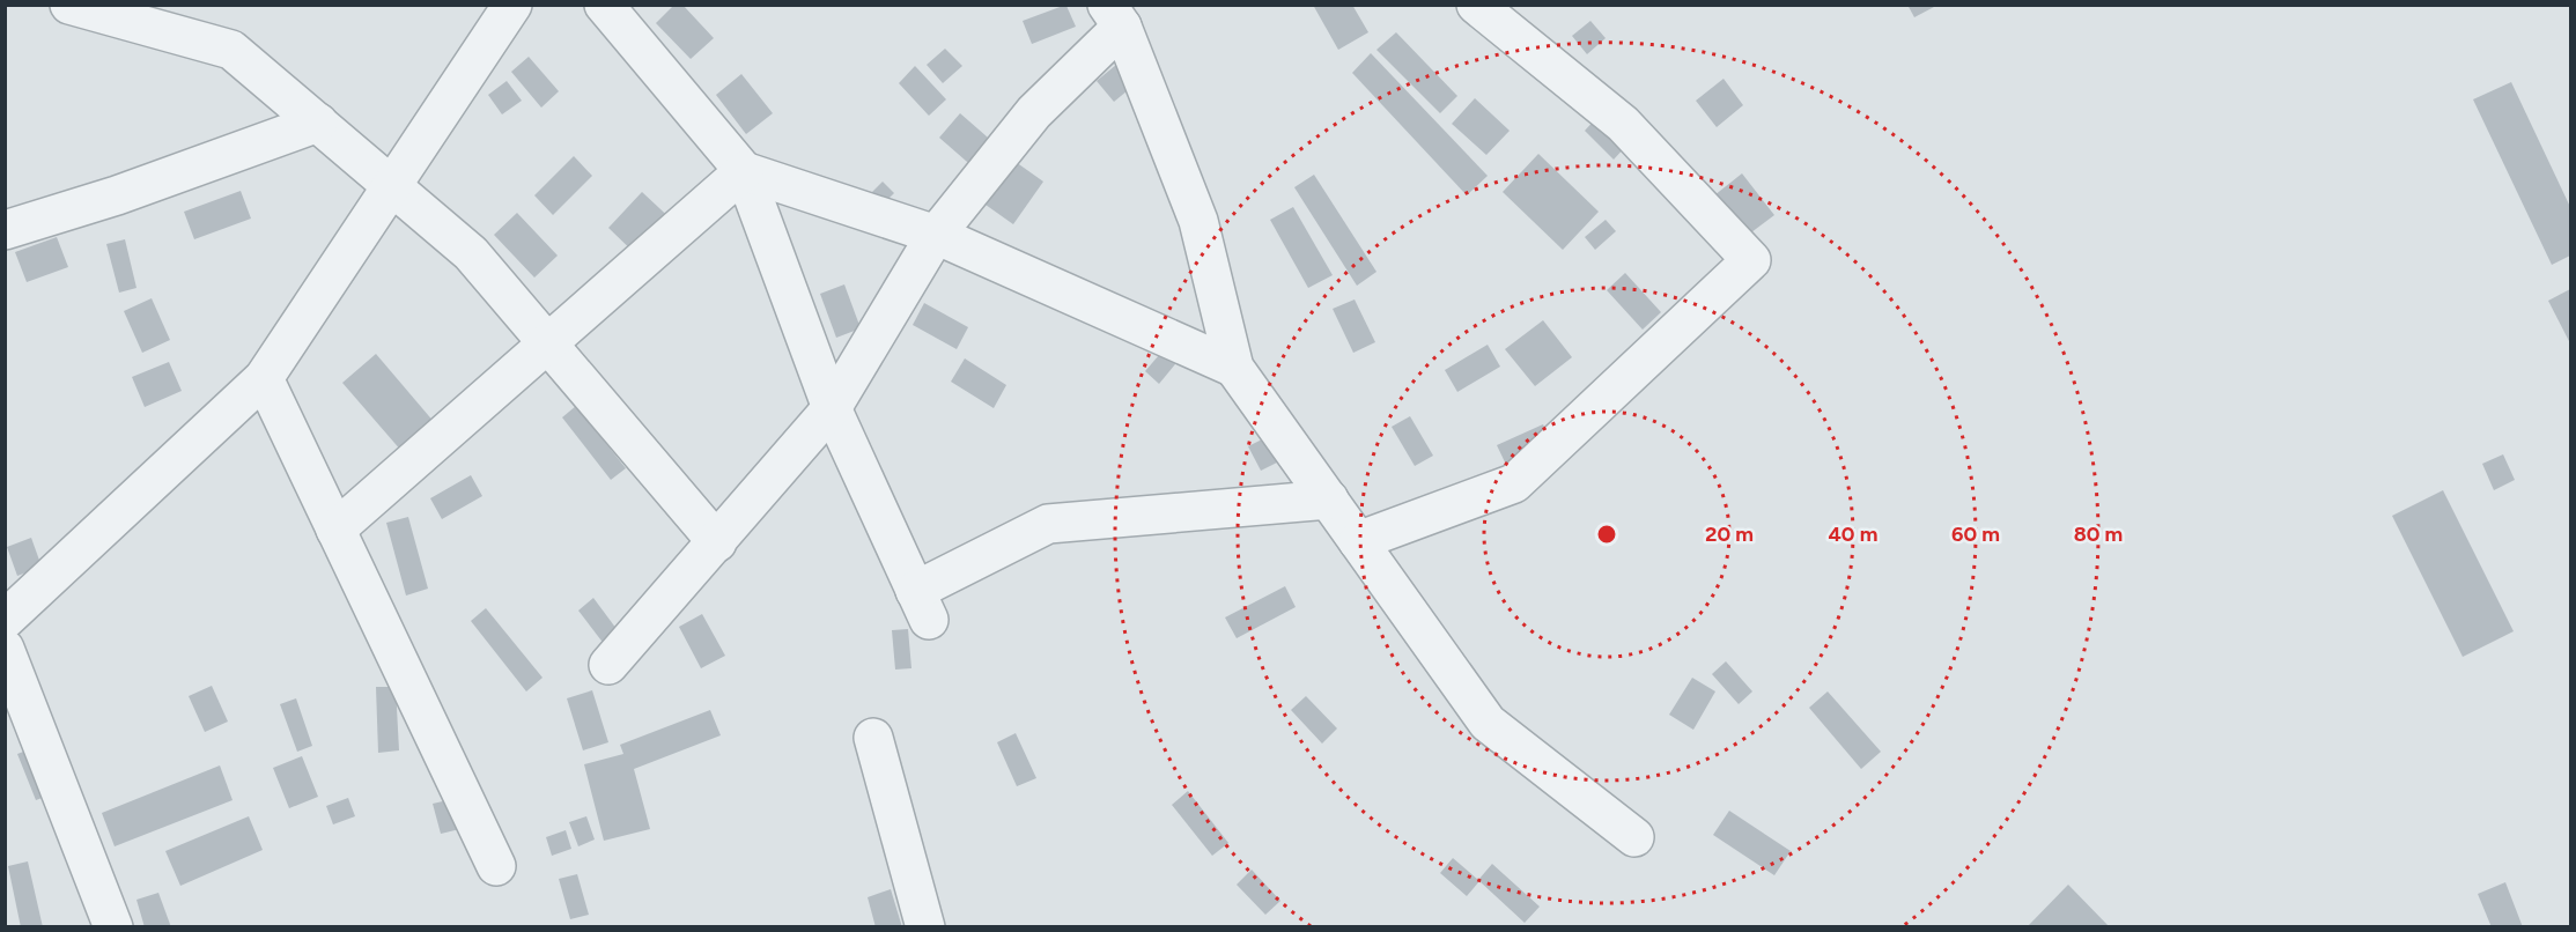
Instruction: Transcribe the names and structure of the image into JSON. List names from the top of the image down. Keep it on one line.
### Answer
{"rings":["20 m","40 m","60 m","80 m"]}
